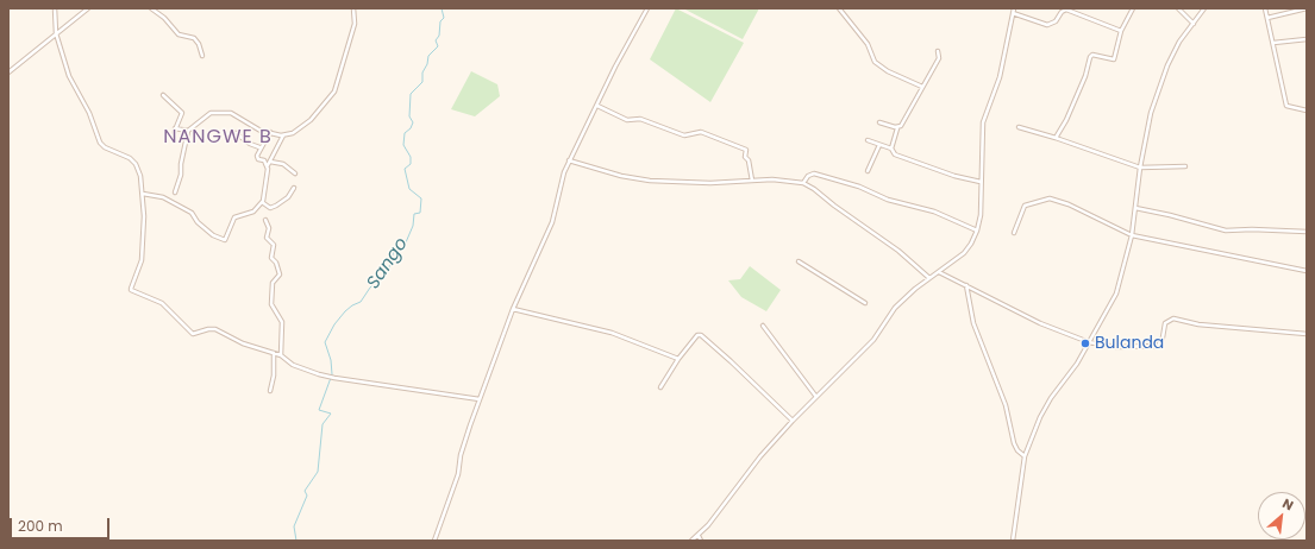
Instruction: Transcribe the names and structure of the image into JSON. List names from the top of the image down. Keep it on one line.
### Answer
{"districts":["NANGWE B"],"water":["Sango"],"places":["Bulanda"],"scale_bar":"200 m","north":"top right"}
